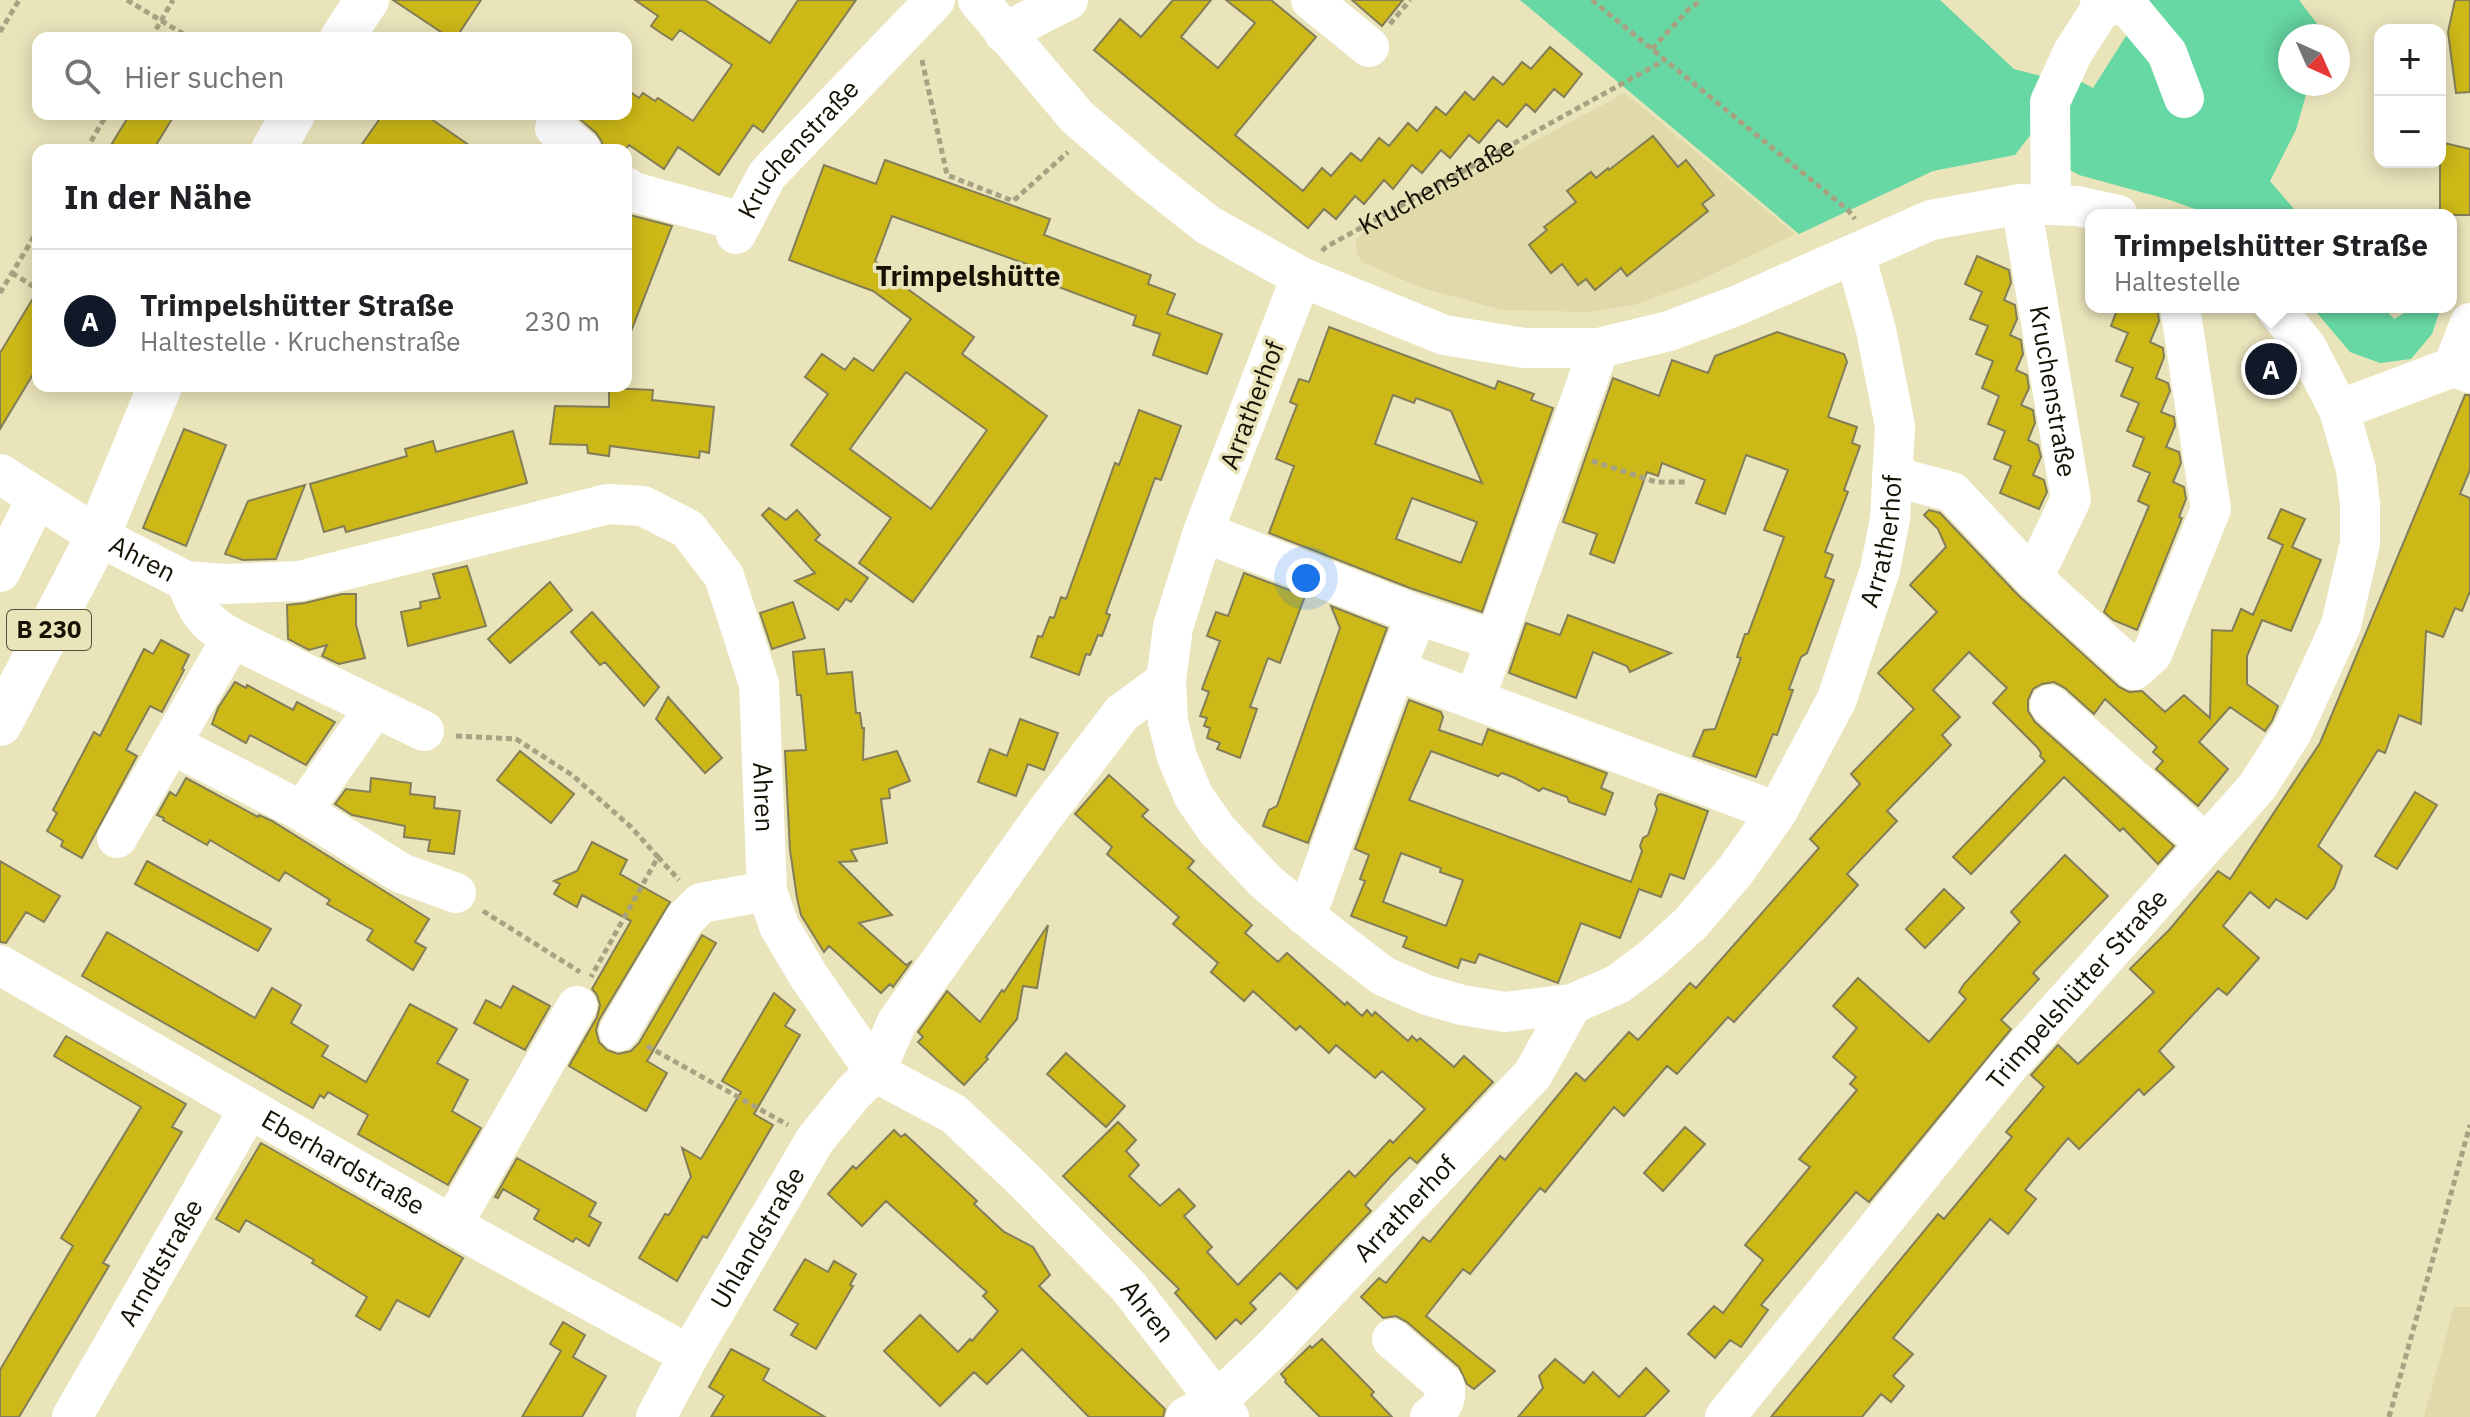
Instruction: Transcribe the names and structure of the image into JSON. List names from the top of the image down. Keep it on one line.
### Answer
{"streets":{"main road":["B 230"],"street":["Kruchenstraße","Arratherhof","Ahren","Trimpelshütter Straße","Eberhardstraße","Uhlandstraße","Arndtstraße"]},"crossings":[["Kruchenstraße","Arratherhof"],["Arratherhof","Ahren"],["Ahren","B 230"],["Ahren","Uhlandstraße"],["Eberhardstraße","Uhlandstraße"],["Eberhardstraße","Arndtstraße"]],"districts":["Trimpelshütte"],"north":"bottom right","page":{"map_buttons":["+","−"],"search":"Hier suchen","heading":"In der Nähe","popup":["Trimpelshütter Straße","Haltestelle"],"list":[{"mark":"A","name":"Trimpelshütter Straße","note":"Haltestelle · Kruchenstraße","value":"230 m"}],"pins":"A"}}
